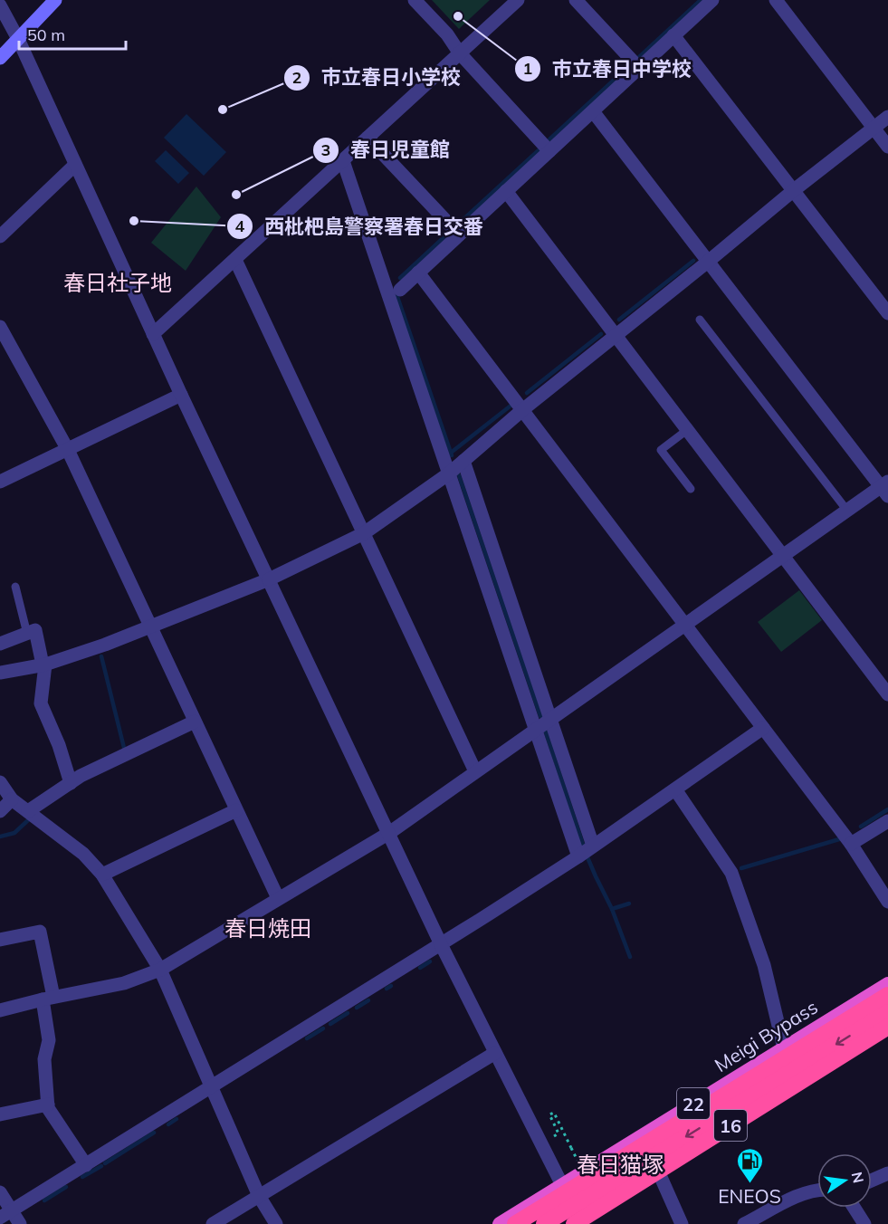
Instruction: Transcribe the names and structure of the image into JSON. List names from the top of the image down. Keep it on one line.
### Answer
{"streets":{"highway":["Meigi Bypass","22","16"]},"districts":["春日社子地","春日焼田","春日猫塚"],"places":{"other":["市立春日中学校","市立春日小学校","春日児童館","西枇杷島警察署春日交番"],"fuel station":["ENEOS"]},"scale_bar":"50 m","north":"right"}
